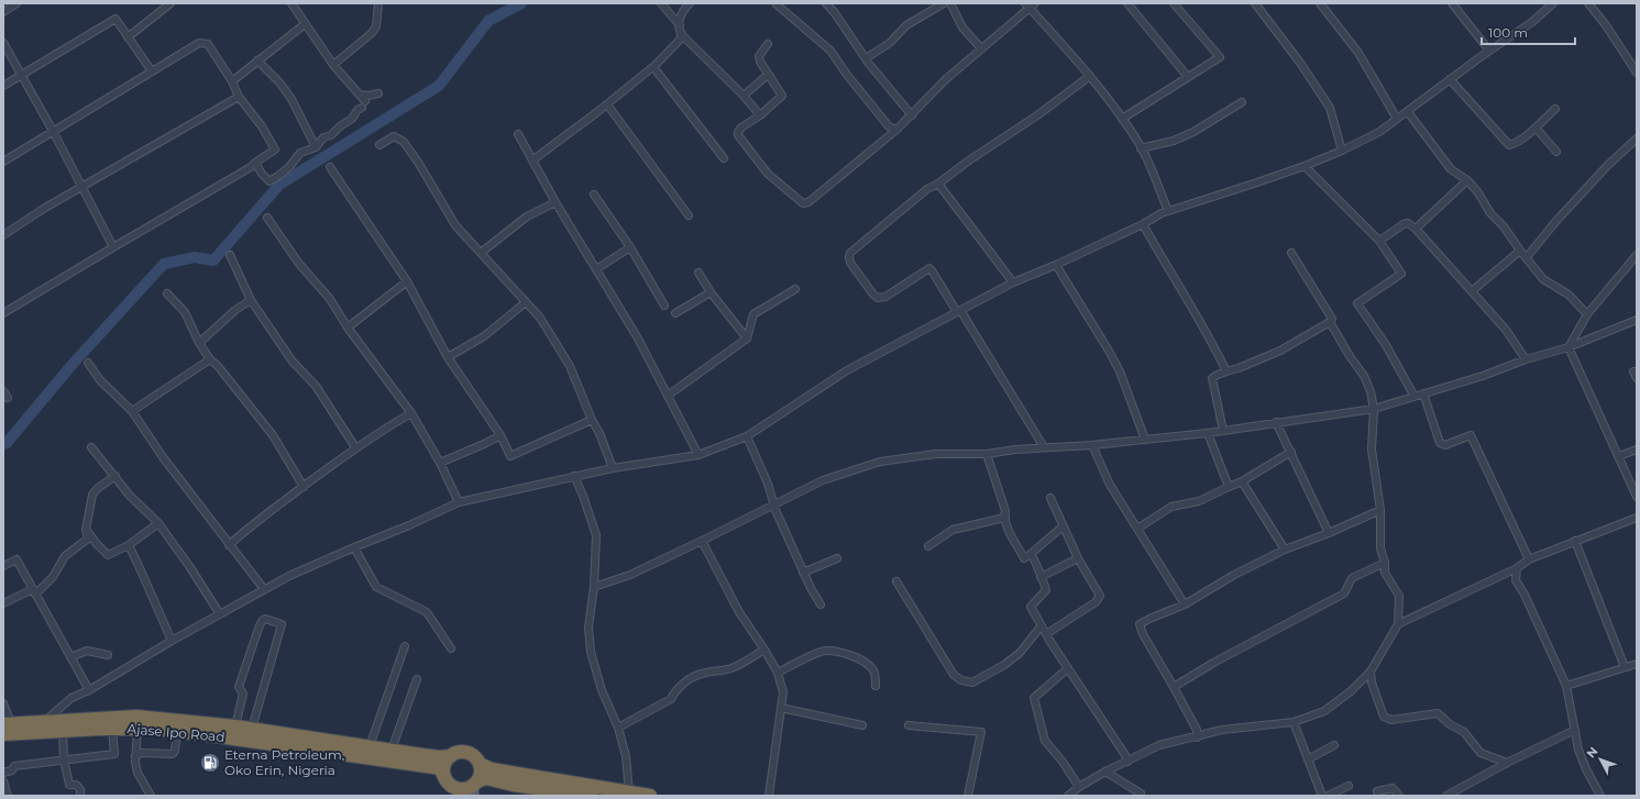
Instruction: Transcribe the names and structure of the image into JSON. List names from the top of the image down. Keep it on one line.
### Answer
{"streets":{"highway":["Ajase Ipo Road"]},"places":{"fuel station":["Eterna Petroleum, Oko Erin, Nigeria"]},"scale_bar":"100 m","north":"top left"}
